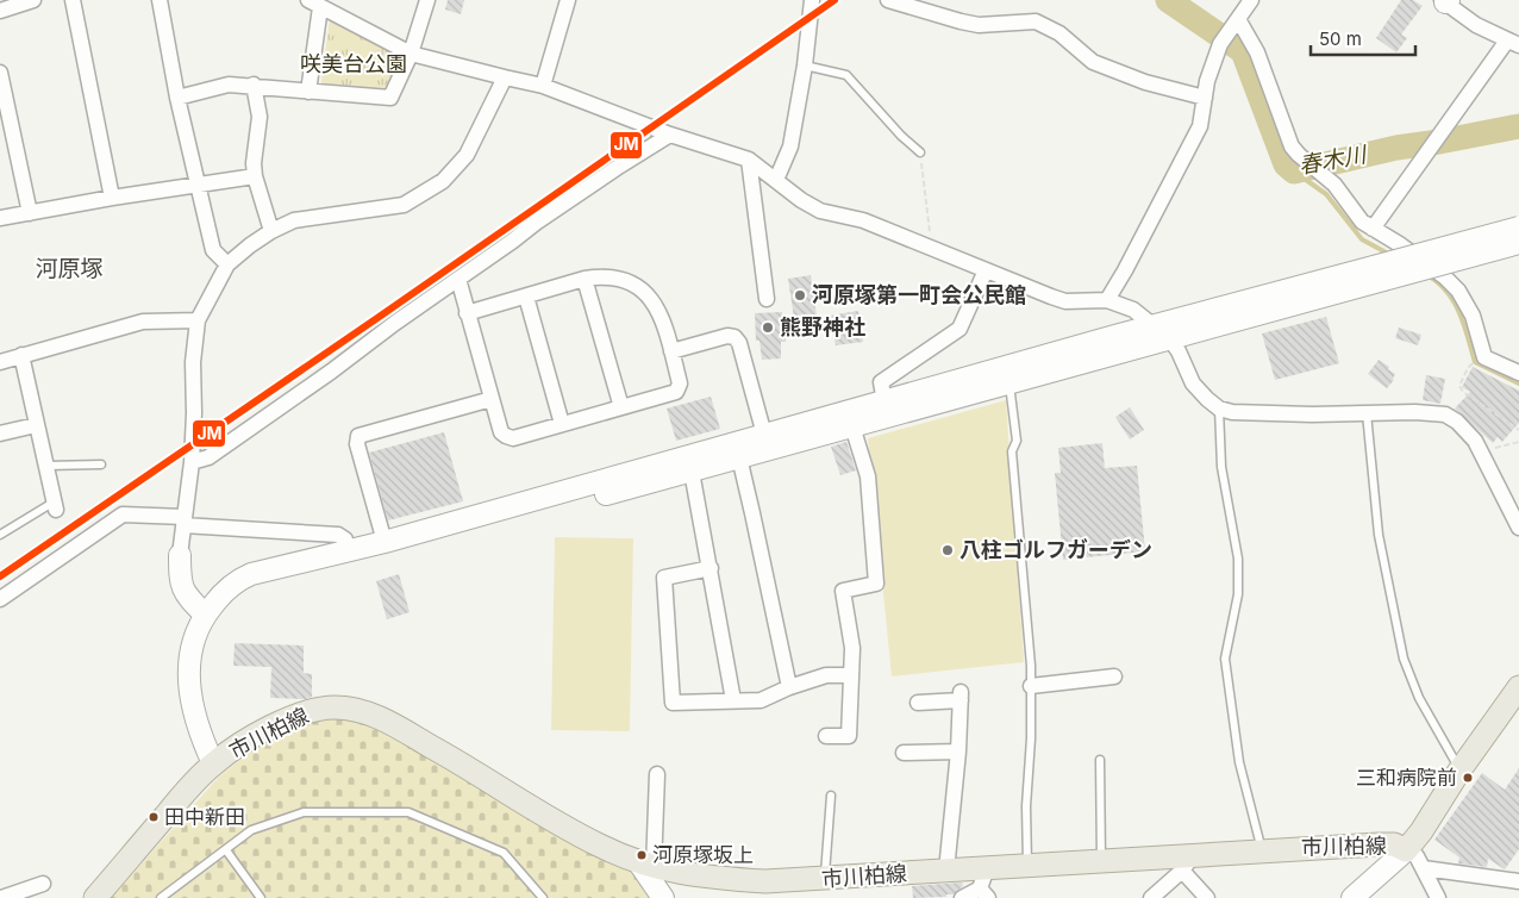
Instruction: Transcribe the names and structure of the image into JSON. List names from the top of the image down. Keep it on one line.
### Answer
{"streets":{"main road":["市川柏線"]},"districts":["河原塚"],"water":["春木川"],"parks":["咲美台公園"],"places":["河原塚第一町会公民館","熊野神社","八柱ゴルフガーデン","三和病院前","田中新田","河原塚坂上"],"lines":["transit line JM"],"scale_bar":"50 m"}
